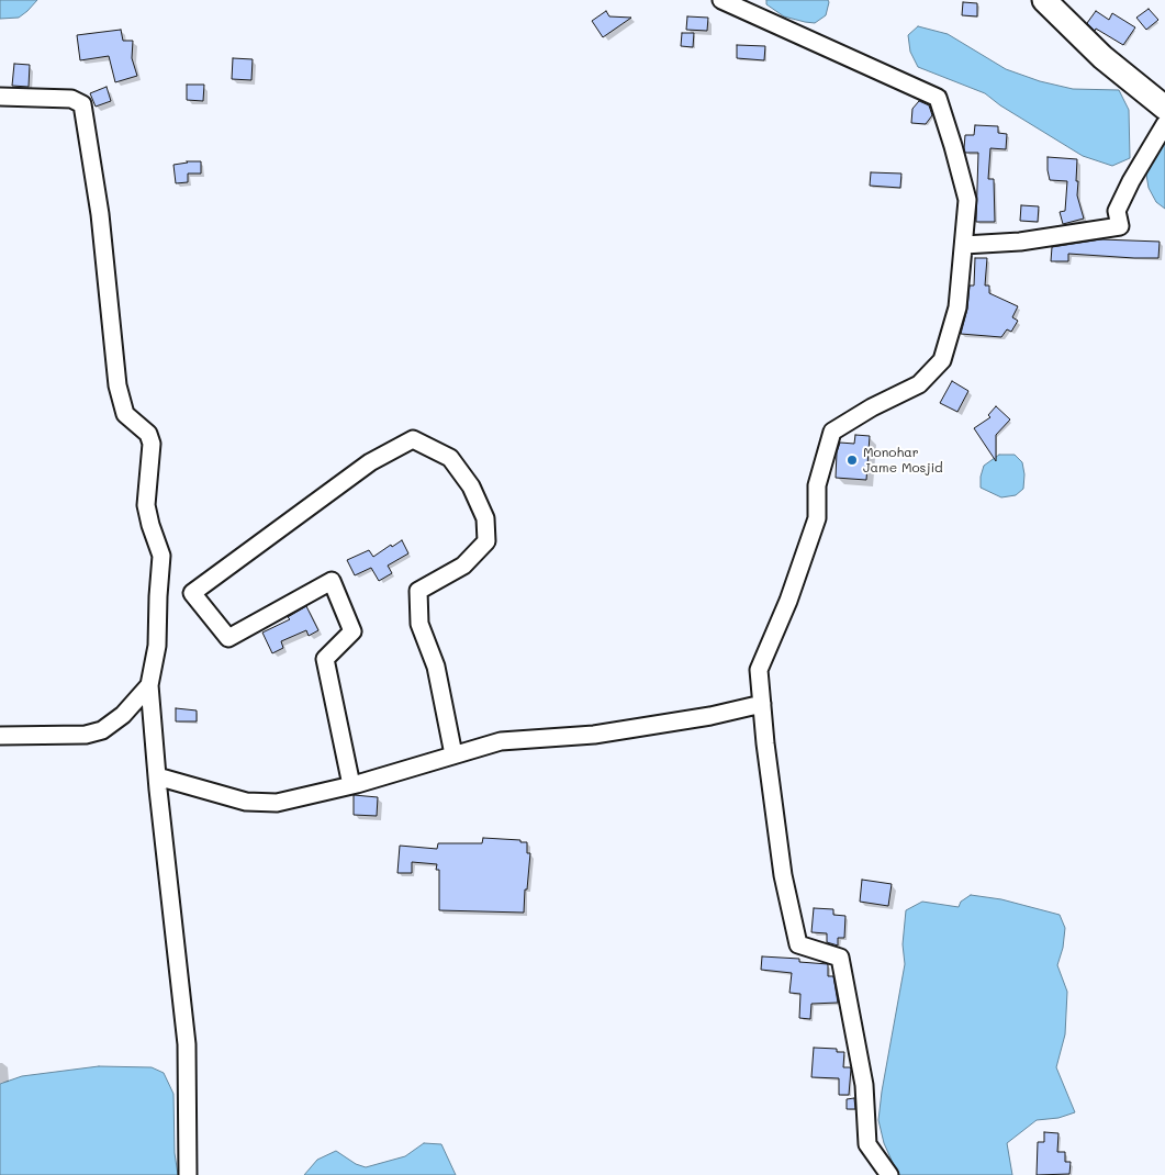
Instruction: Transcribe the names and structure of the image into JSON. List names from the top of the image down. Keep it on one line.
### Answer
{"places":["Monohar Jame Mosjid"]}
